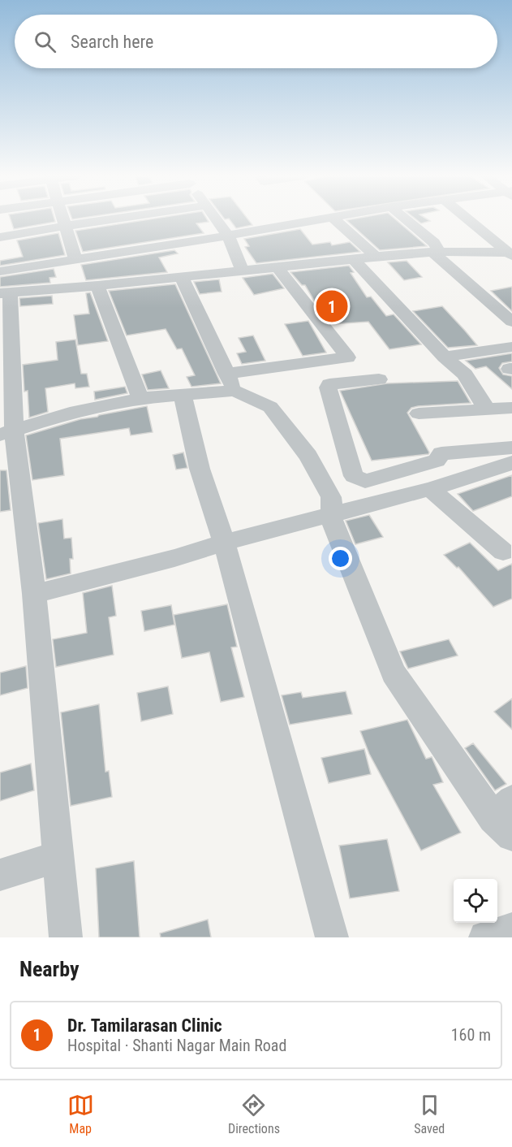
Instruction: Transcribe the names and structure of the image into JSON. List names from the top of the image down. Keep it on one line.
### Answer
{"page":{"search":"Search here","pins":"1","heading":"Nearby","list":[{"mark":"1","name":"Dr. Tamilarasan Clinic","note":"Hospital · Shanti Nagar Main Road","value":"160 m"}],"nav":["Map","Directions","Saved"]}}
